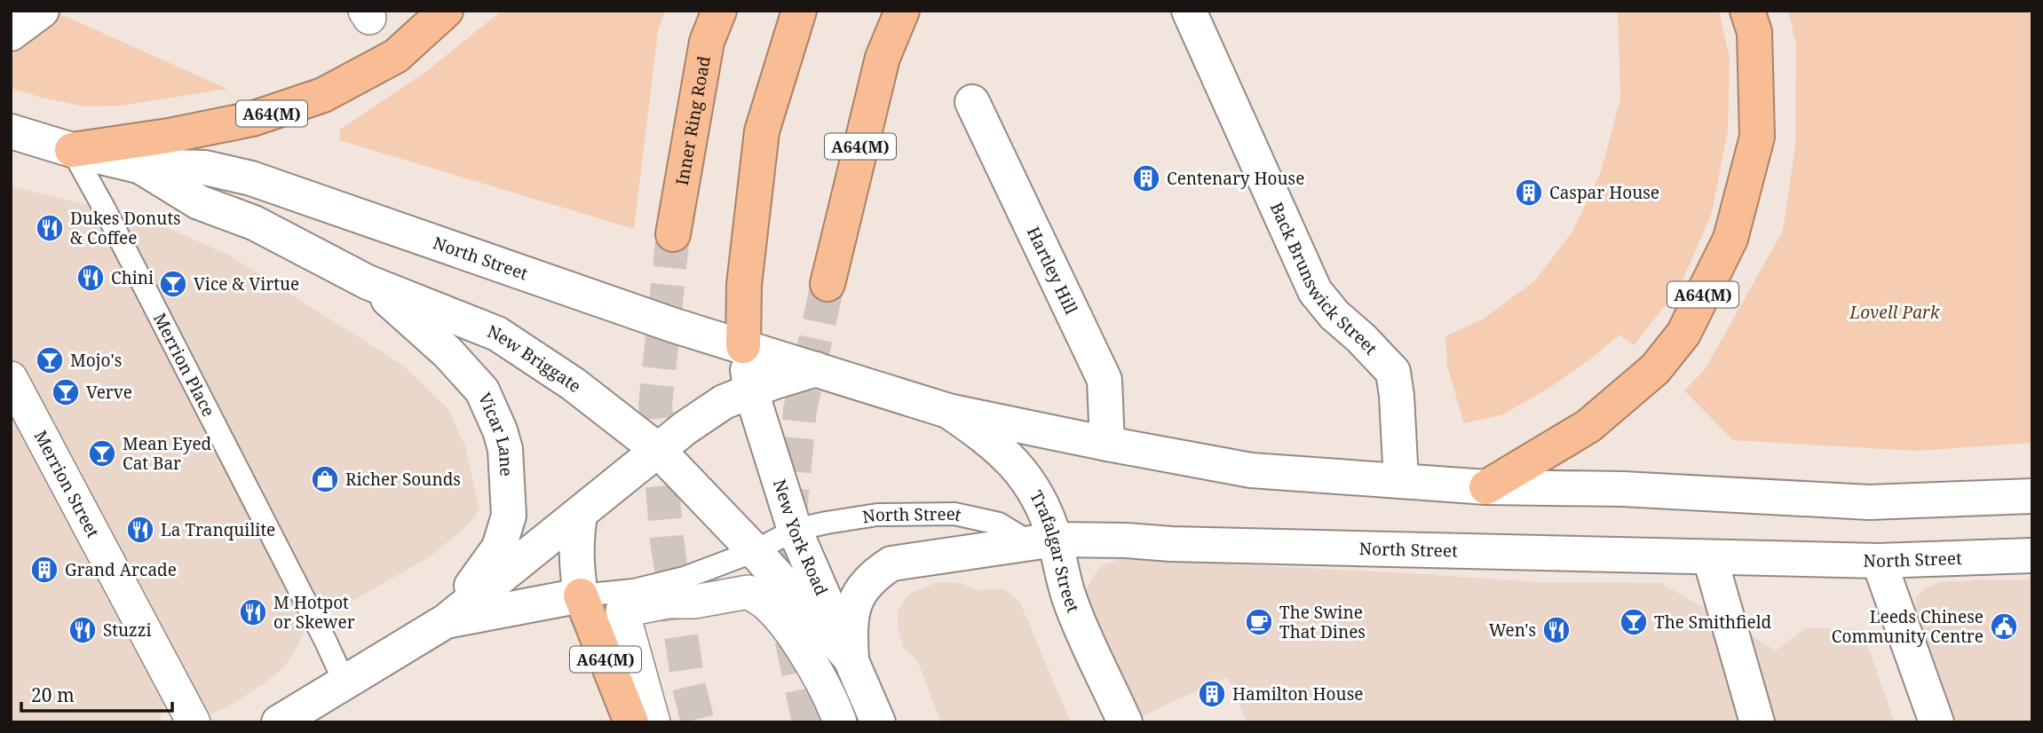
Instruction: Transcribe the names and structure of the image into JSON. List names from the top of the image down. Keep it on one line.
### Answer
{"streets":{"highway":["A64(M)","Inner Ring Road"],"street":["North Street","Hartley Hill","Back Brunswick Street","New Briggate","Vicar Lane","Merrion Street","New York Road","Trafalgar Street"],"lane":["Merrion Place"]},"crossings":[["A64(M)","North Street"],["A64(M)","New Briggate"],["A64(M)","Merrion Place"],["A64(M)","Vicar Lane"],["North Street","Hartley Hill"],["North Street","Back Brunswick Street"],["North Street","New Briggate"],["North Street","Vicar Lane"],["North Street","New York Road"],["North Street","Trafalgar Street"],["New Briggate","Merrion Place"],["New Briggate","Vicar Lane"],["New Briggate","New York Road"],["Merrion Place","Vicar Lane"],["Vicar Lane","New York Road"]],"parks":["Lovell Park"],"places":{"building":["Centenary House","Caspar House","Grand Arcade","Hamilton House"],"restaurant":["Dukes Donuts & Coffee","Chini","La Tranquilite","M Hotpot or Skewer","Stuzzi","Wen's"],"bar":["Vice & Virtue","Mojo's","Verve","Mean Eyed Cat Bar","The Smithfield"],"shop":["Richer Sounds"],"cafe":["The Swine That Dines"],"public building":["Leeds Chinese Community Centre"]},"scale_bar":"20 m"}
